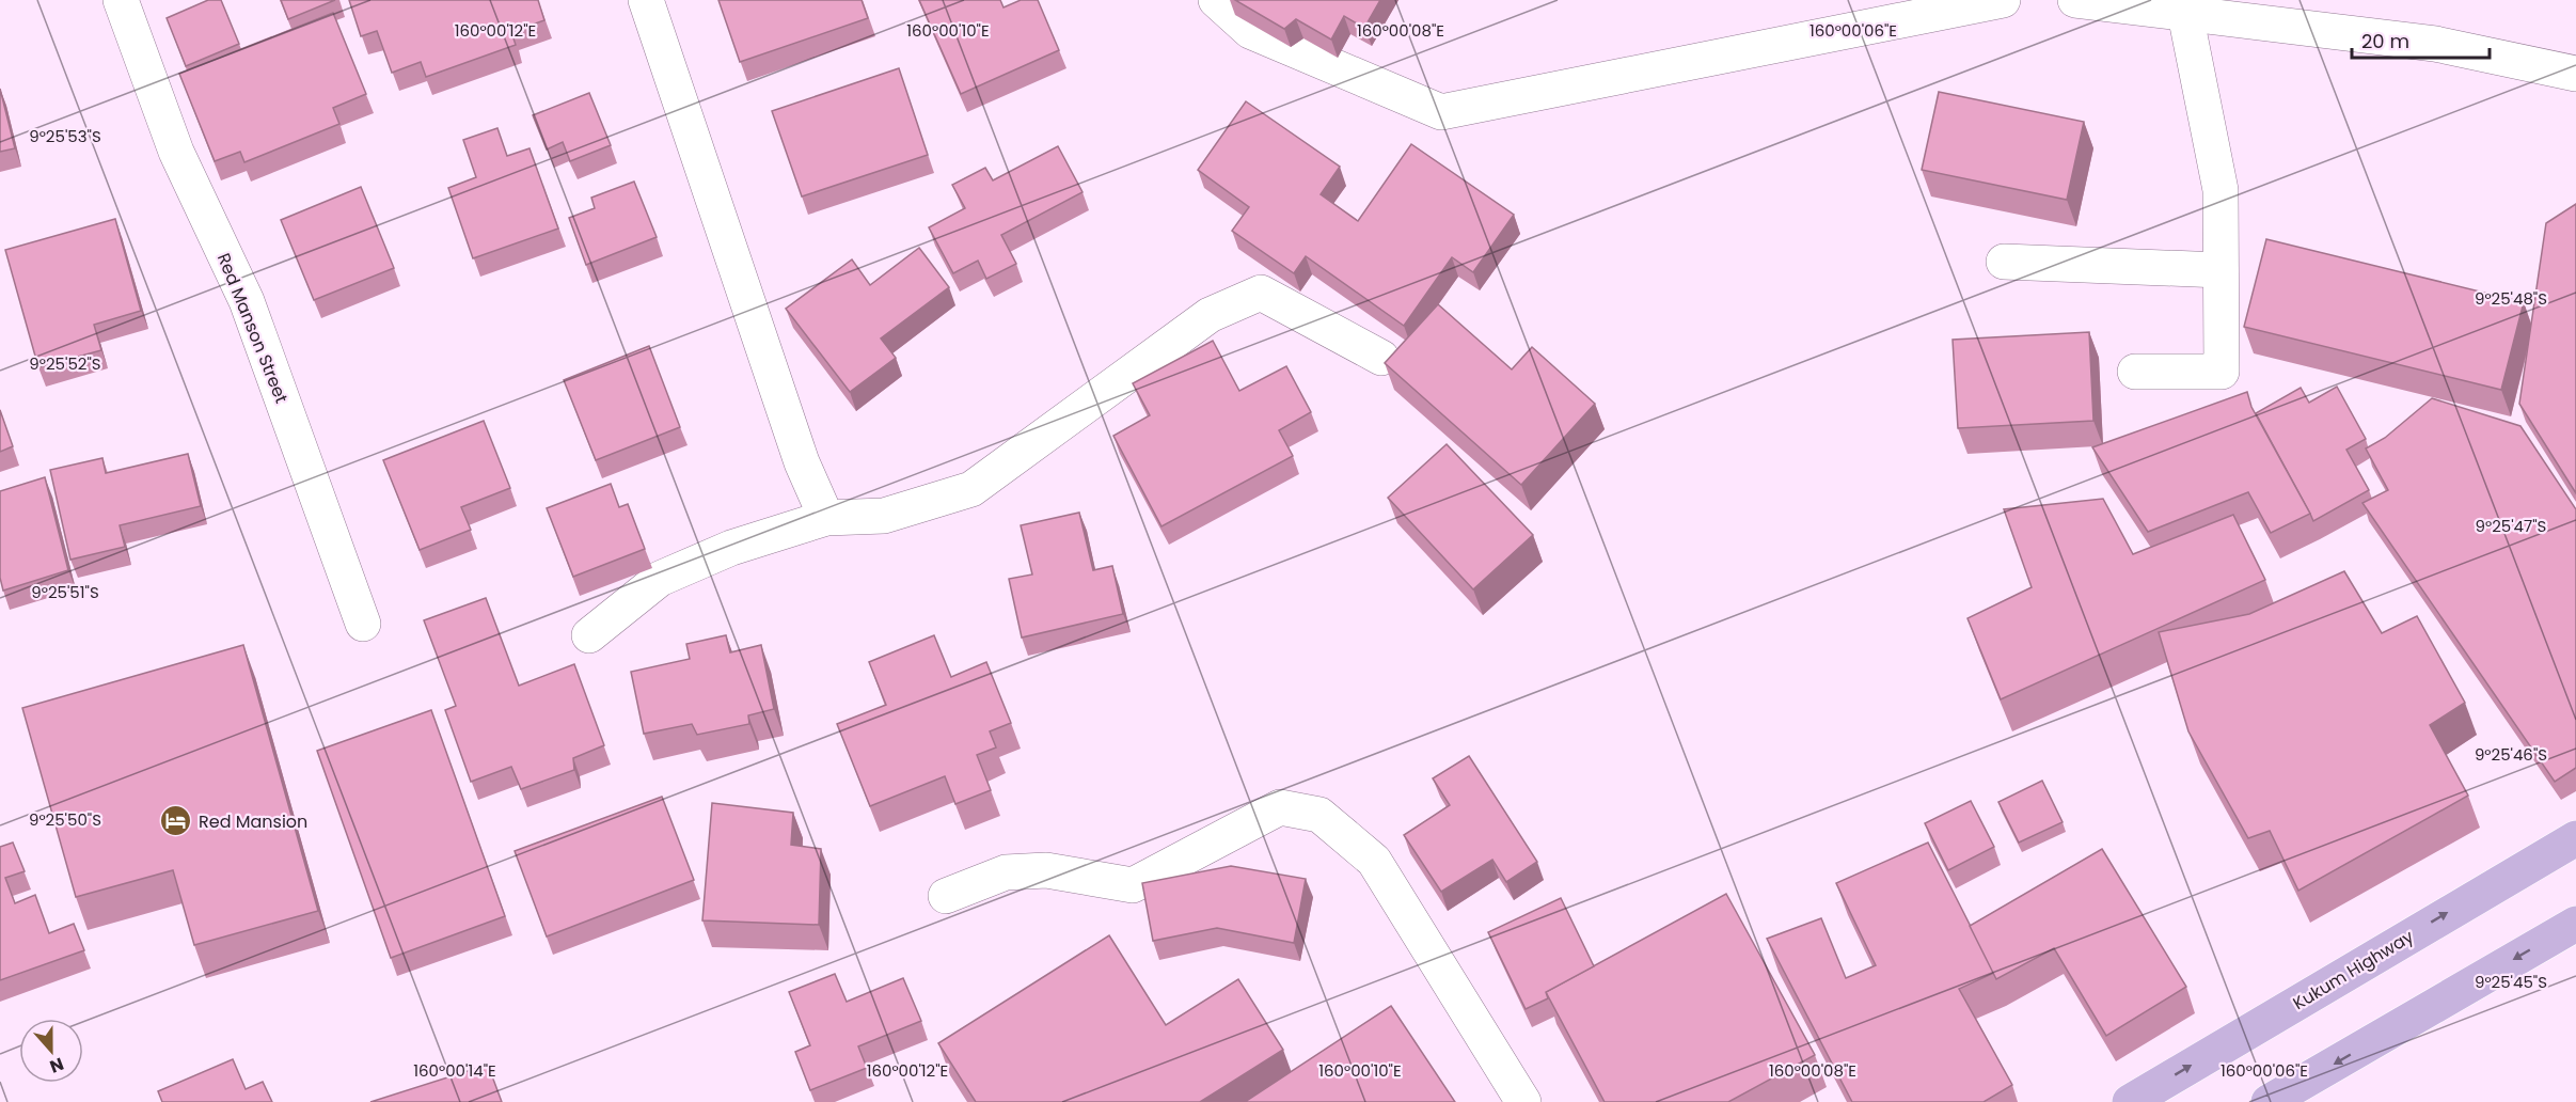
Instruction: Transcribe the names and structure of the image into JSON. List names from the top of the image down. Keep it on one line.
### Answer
{"streets":{"main road":["Kukum Highway"],"street":["Red Manson Street"]},"places":{"hotel":["Red Mansion"]},"scale_bar":"20 m","north":"bottom","coordinates":["160°00'12\"E","160°00'10\"E","160°00'08\"E","160°00'06\"E","9°25'53\"S","9°25'48\"S","9°25'52\"S","9°25'47\"S","9°25'51\"S","9°25'46\"S","9°25'50\"S","9°25'45\"S","160°00'14\"E"]}
